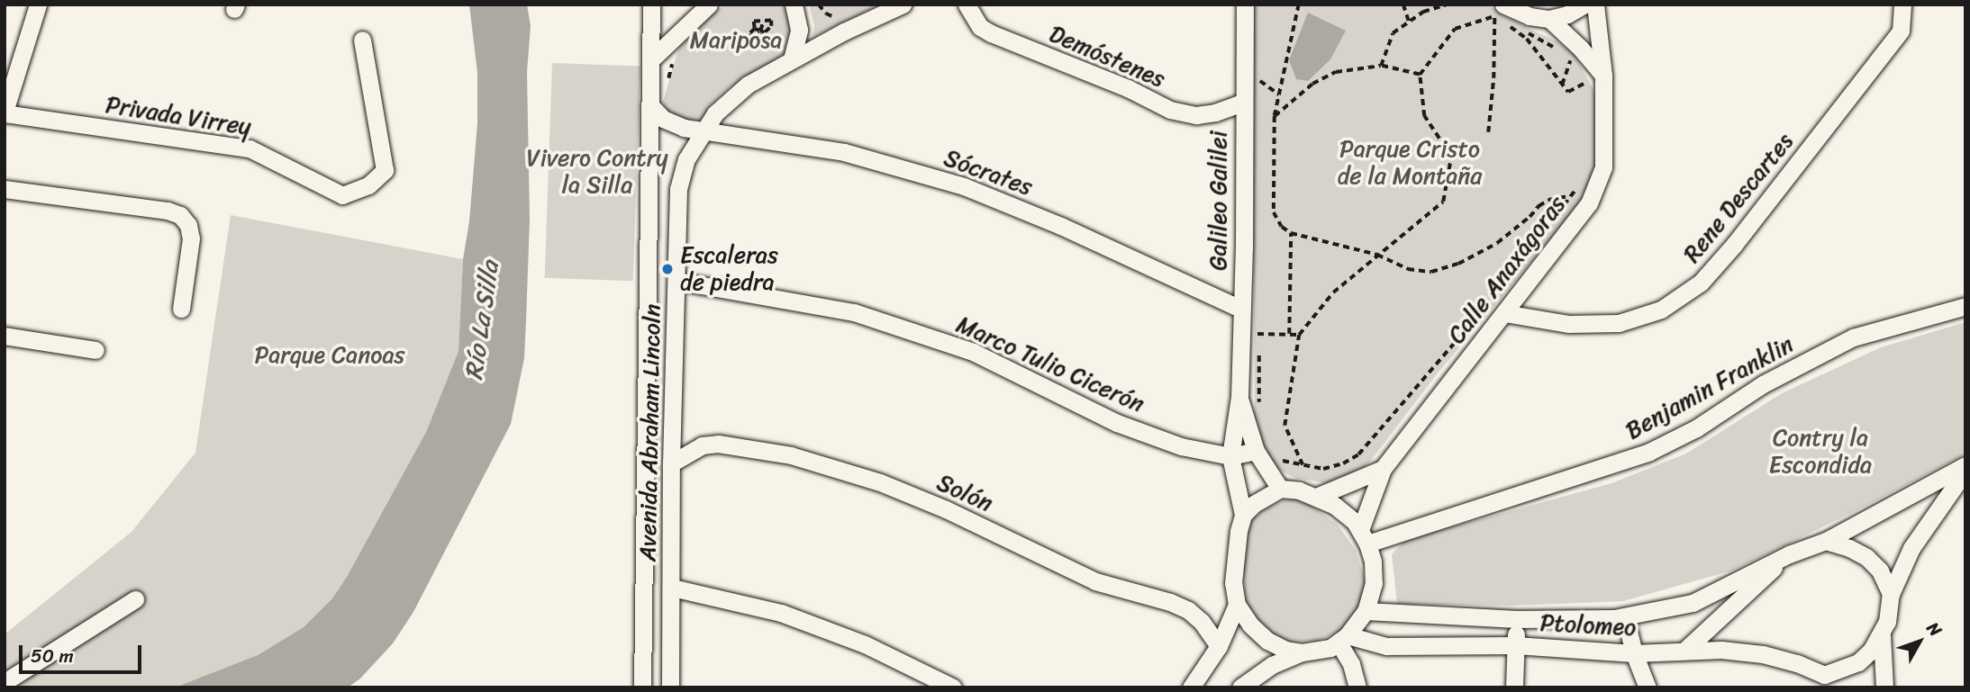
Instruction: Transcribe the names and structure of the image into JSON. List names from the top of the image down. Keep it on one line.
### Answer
{"streets":{"street":["Demóstenes","Privada Virrey","Sócrates","Rene Descartes","Galileo Galilei","Calle Anaxágoras","Marco Tulio Cicerón","Benjamin Franklin","Avenida Abraham Lincoln","Solón","Ptolomeo"]},"crossings":[["Demóstenes","Galileo Galilei"],["Sócrates","Galileo Galilei"],["Sócrates","Avenida Abraham Lincoln"],["Rene Descartes","Calle Anaxágoras"],["Galileo Galilei","Calle Anaxágoras"],["Galileo Galilei","Marco Tulio Cicerón"],["Galileo Galilei","Benjamin Franklin"],["Galileo Galilei","Ptolomeo"],["Calle Anaxágoras","Benjamin Franklin"],["Calle Anaxágoras","Ptolomeo"],["Marco Tulio Cicerón","Avenida Abraham Lincoln"],["Benjamin Franklin","Ptolomeo"],["Avenida Abraham Lincoln","Solón"]],"water":["Río La Silla"],"parks":["Mariposa","Parque Cristo de la Montaña","Vivero Contry la Silla","Parque Canoas","Contry la Escondida"],"places":["Escaleras de piedra"],"scale_bar":"50 m","north":"top right"}
